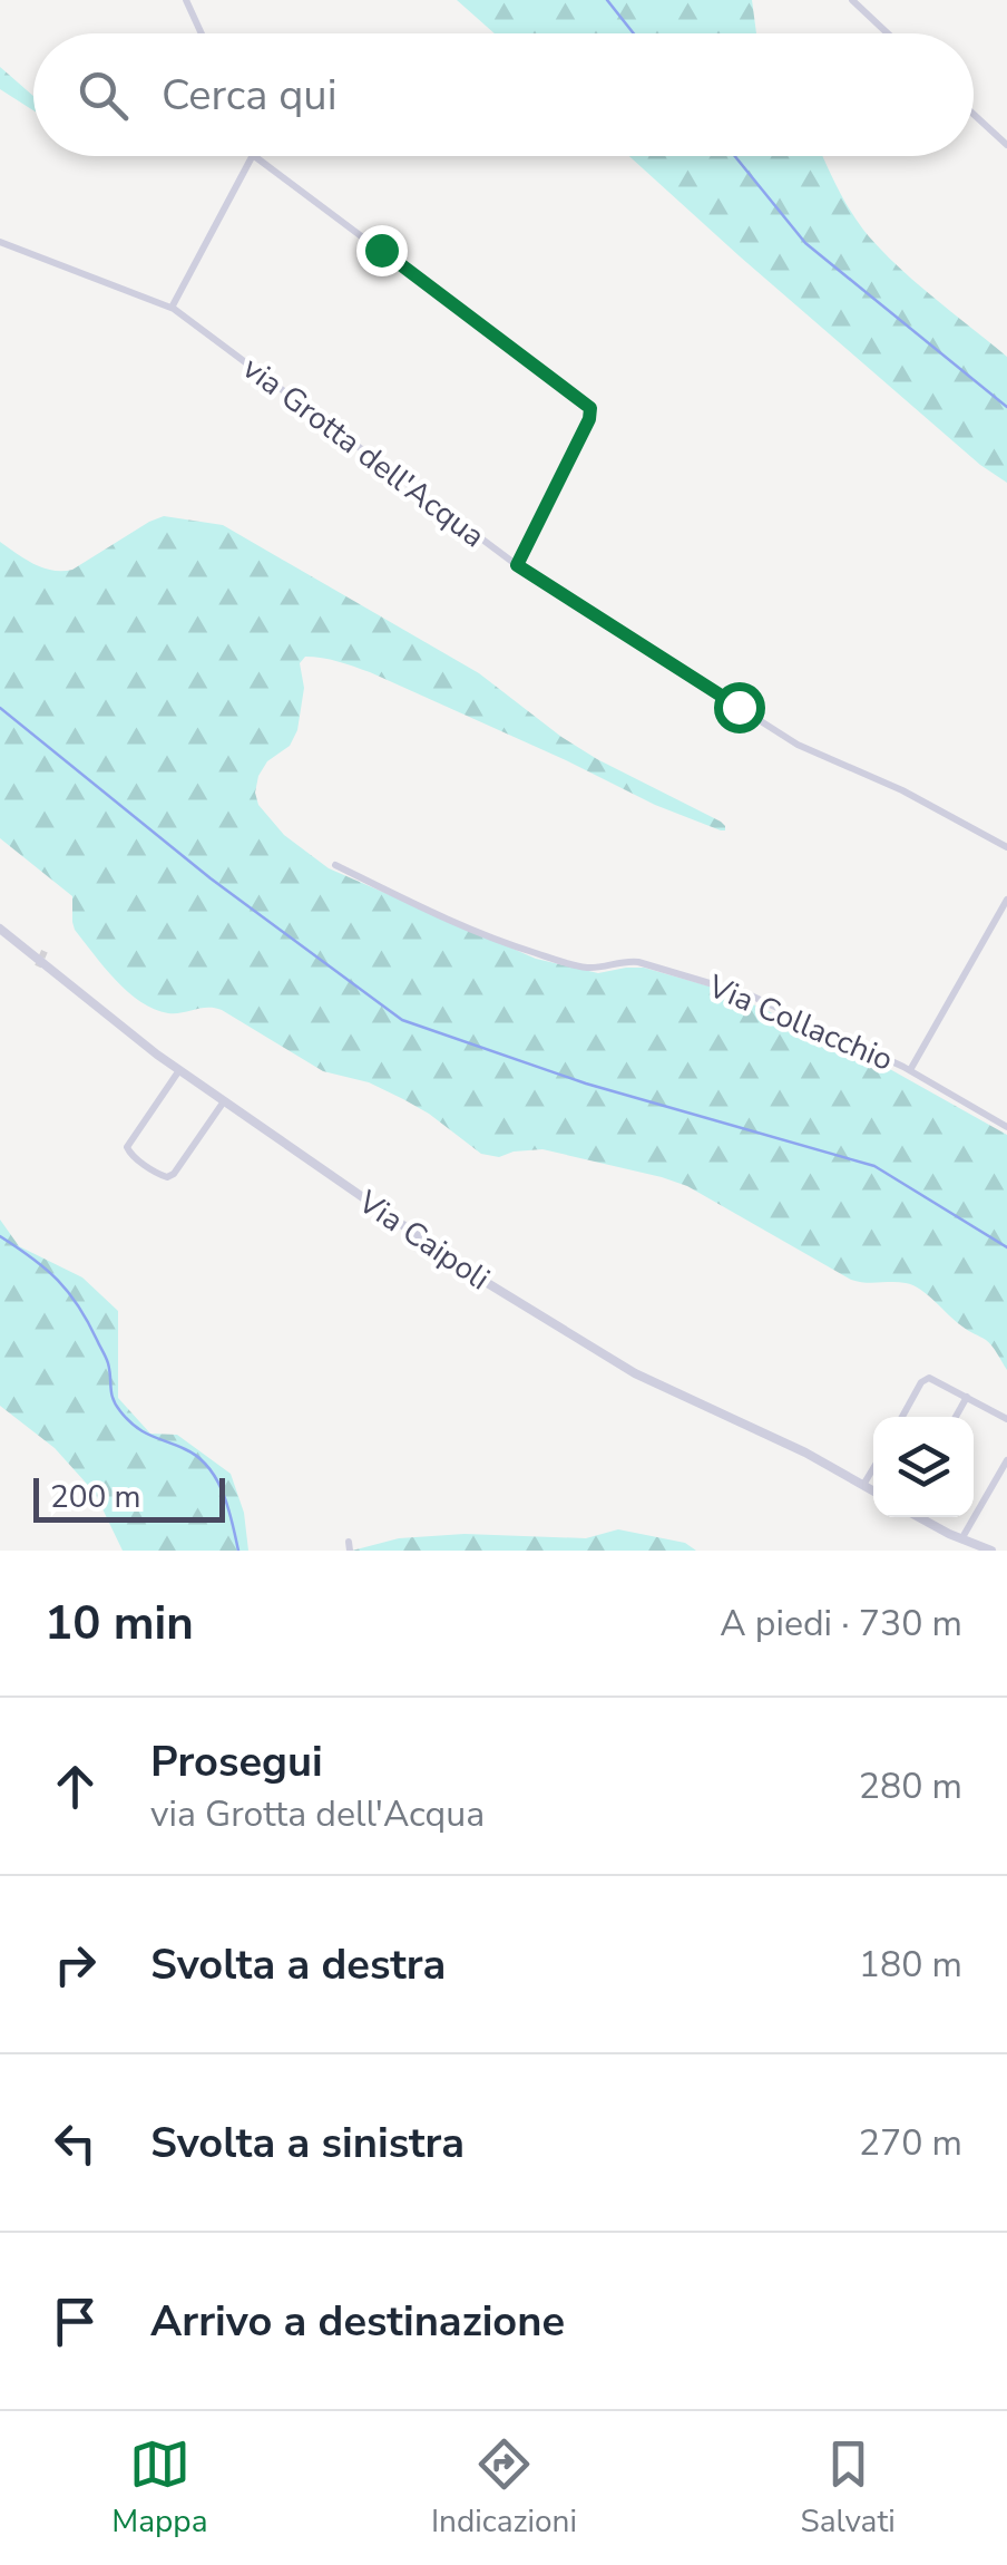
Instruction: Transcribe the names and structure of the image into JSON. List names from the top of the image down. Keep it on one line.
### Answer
{"streets":{"street":["via Grotta dell'Acqua","Via Collacchio","Via Caipoli"]},"scale_bar":"200 m","page":{"search":"Cerca qui","scale":"200 m","heading":["10 min","A piedi · 730 m"],"list":[["Prosegui","via Grotta dell'Acqua","280 m"],["Svolta a destra","180 m"],["Svolta a sinistra","270 m"],"Arrivo a destinazione"],"nav":["Mappa","Indicazioni","Salvati"]}}
